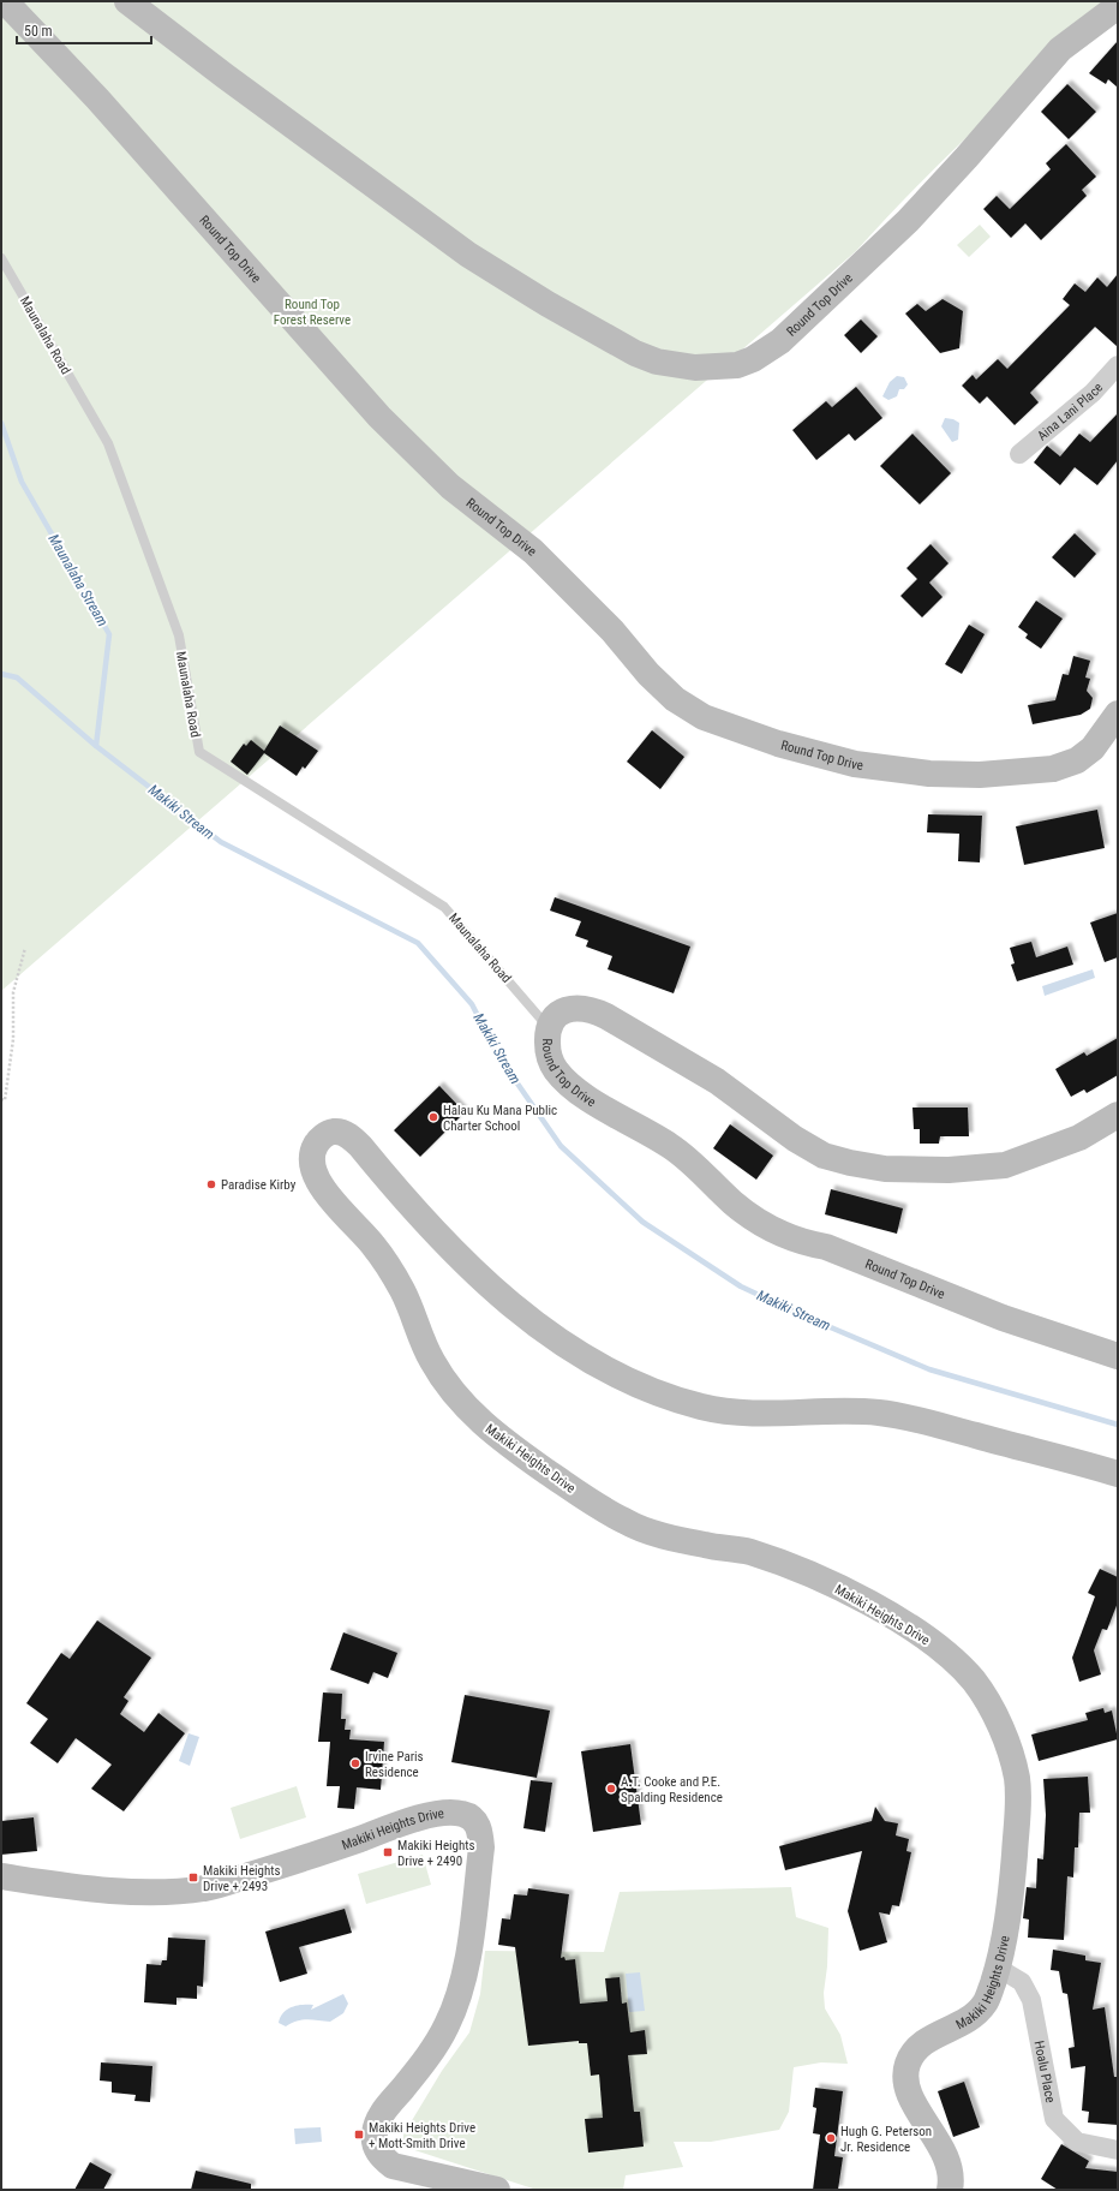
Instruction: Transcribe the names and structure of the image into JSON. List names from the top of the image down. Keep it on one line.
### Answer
{"streets":{"street":["Round Top Drive","Aina Lani Place","Makiki Heights Drive","Hoalu Place"],"lane":["Maunalaha Road"]},"crossings":[["Round Top Drive","Maunalaha Road"],["Makiki Heights Drive","Hoalu Place"]],"water":["Maunalaha Stream","Makiki Stream"],"parks":["Round Top Forest Reserve"],"places":{"other":["Halau Ku Mana Public Charter School","Paradise Kirby","Irvine Paris Residence","A.T. Cooke and P.E. Spalding Residence","Hugh G. Peterson Jr. Residence"],"transit":["Makiki Heights Drive + 2490","Makiki Heights Drive + 2493","Makiki Heights Drive + Mott-Smith Drive"]},"scale_bar":"50 m"}
